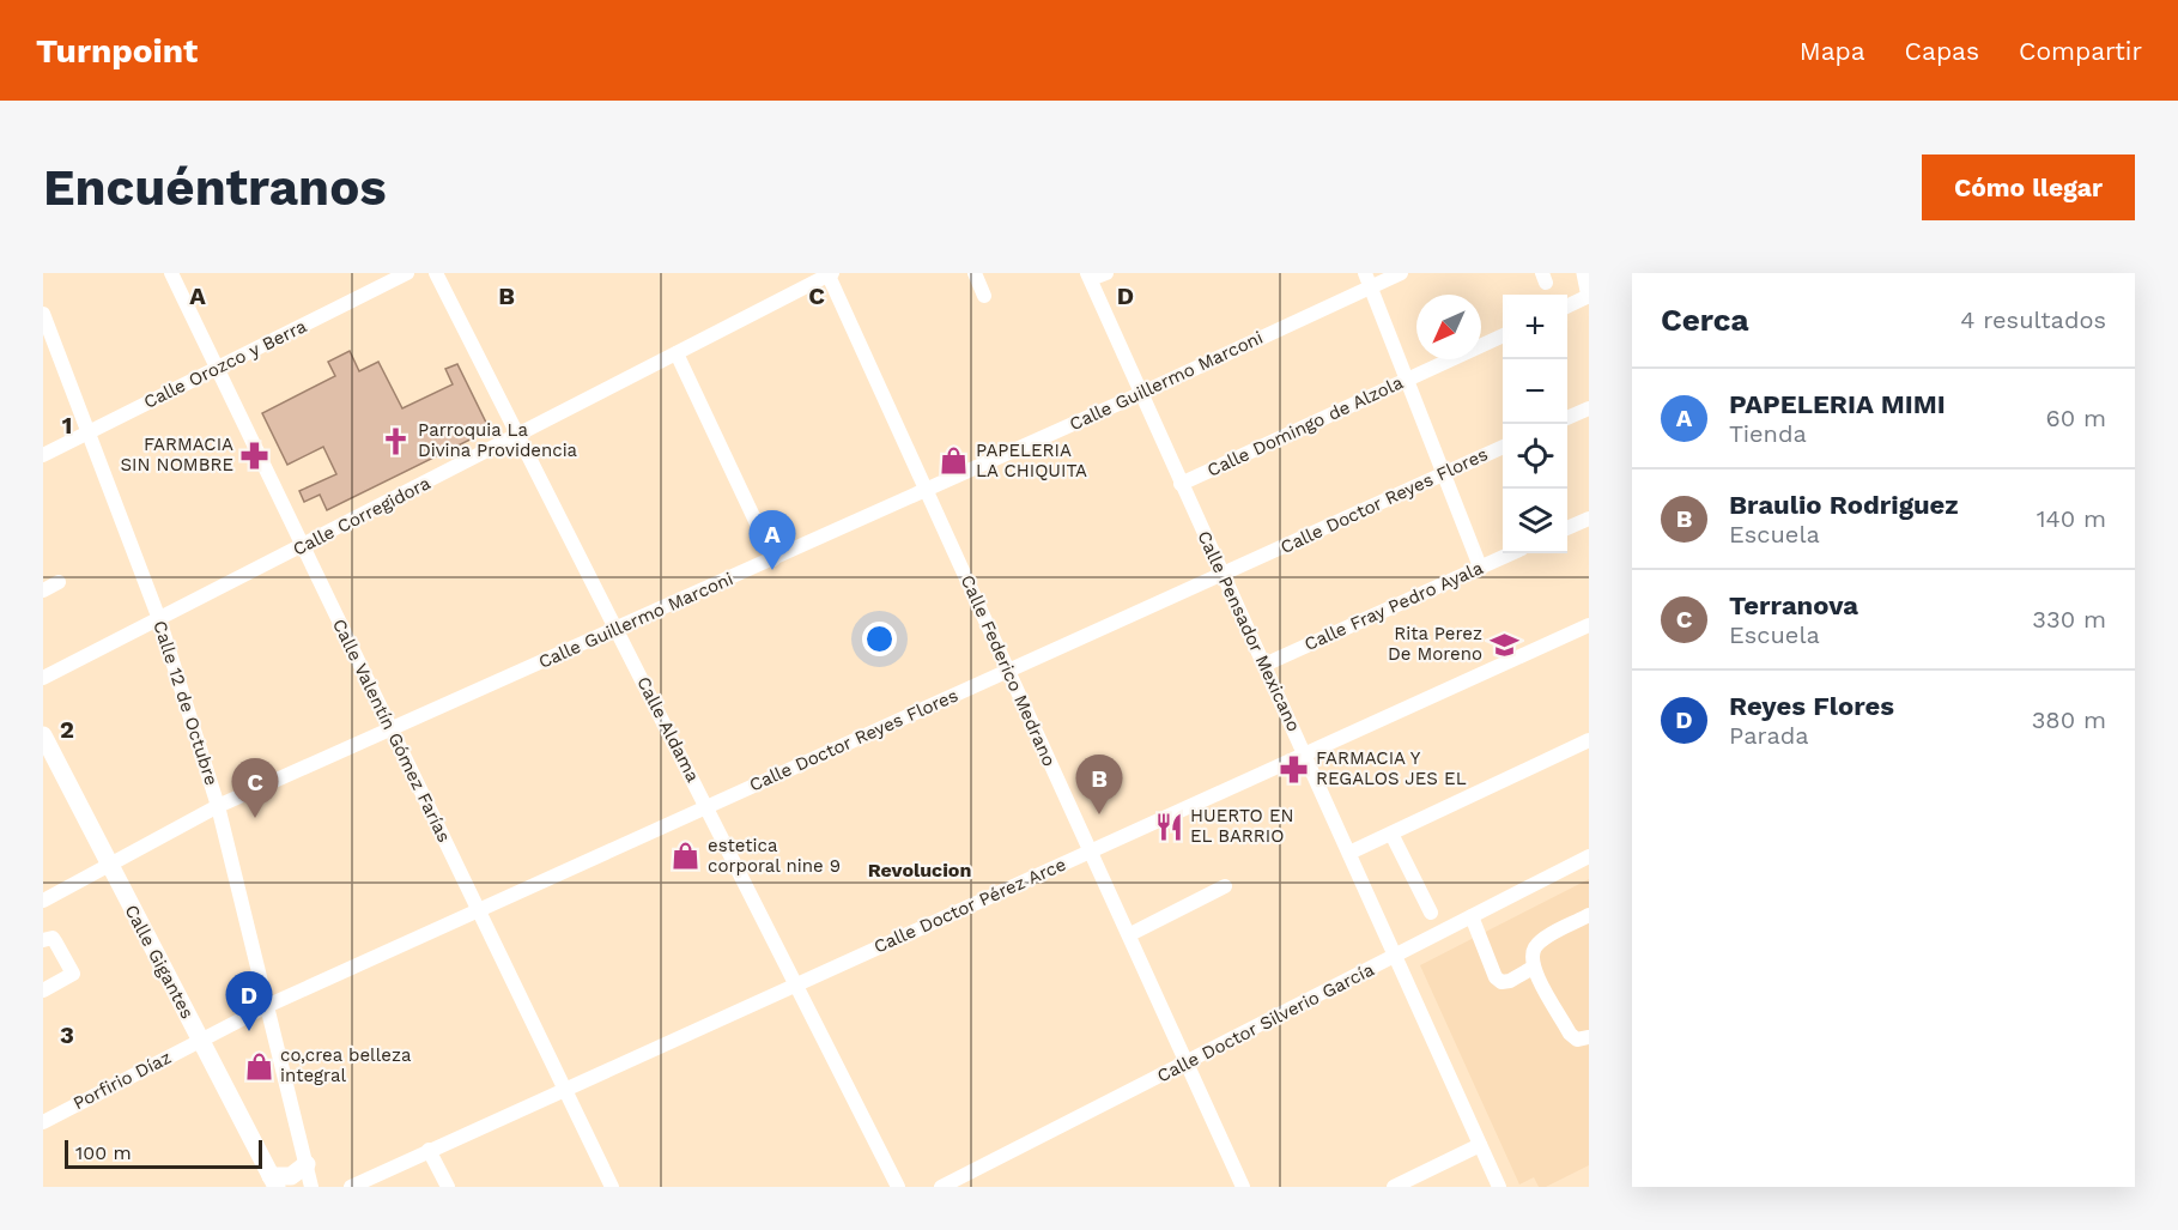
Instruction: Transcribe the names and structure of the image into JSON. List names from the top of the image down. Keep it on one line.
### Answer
{"streets":{"main road":["Calle Gigantes"],"street":["Calle Orozco y Berra","Calle Guillermo Marconi","Calle Domingo de Alzola","Calle Doctor Reyes Flores","Calle Corregidora","Calle Fray Pedro Ayala","Calle Pensador Mexicano","Calle Federico Medrano","Calle 12 de Octubre","Calle Aldama","Calle Valentín Gómez Farías","Calle Doctor Pérez Arce","Calle Doctor Silverio García","Porfirio Díaz"]},"crossings":[["Calle Orozco y Berra","Calle 12 de Octubre"],["Calle Orozco y Berra","Calle Valentín Gómez Farías"],["Calle Guillermo Marconi","Calle Pensador Mexicano"],["Calle Guillermo Marconi","Calle Federico Medrano"],["Calle Guillermo Marconi","Calle 12 de Octubre"],["Calle Guillermo Marconi","Calle Aldama"],["Calle Guillermo Marconi","Calle Valentín Gómez Farías"],["Calle Guillermo Marconi","Calle Gigantes"],["Calle Domingo de Alzola","Calle Pensador Mexicano"],["Calle Doctor Reyes Flores","Calle Pensador Mexicano"],["Calle Doctor Reyes Flores","Calle Federico Medrano"],["Calle Doctor Reyes Flores","Calle 12 de Octubre"],["Calle Doctor Reyes Flores","Calle Aldama"],["Calle Doctor Reyes Flores","Calle Valentín Gómez Farías"],["Calle Doctor Reyes Flores","Calle Gigantes"],["Calle Doctor Reyes Flores","Porfirio Díaz"],["Calle Corregidora","Calle Federico Medrano"],["Calle Corregidora","Calle 12 de Octubre"],["Calle Corregidora","Calle Aldama"],["Calle Corregidora","Calle Valentín Gómez Farías"],["Calle Fray Pedro Ayala","Calle Pensador Mexicano"],["Calle Pensador Mexicano","Calle Doctor Pérez Arce"],["Calle Pensador Mexicano","Calle Doctor Silverio García"],["Calle Federico Medrano","Calle Doctor Pérez Arce"],["Calle Federico Medrano","Calle Doctor Silverio García"],["Calle Aldama","Calle Doctor Pérez Arce"],["Calle Valentín Gómez Farías","Calle Doctor Pérez Arce"],["Calle Gigantes","Porfirio Díaz"]],"districts":["Revolucion"],"places":{"church":["Parroquia La Divina Providencia"],"pharmacy":["FARMACIA SIN NOMBRE","FARMACIA Y REGALOS JES EL"],"shop":["PAPELERIA LA CHIQUITA","estetica corporal nine 9","co,crea belleza integral"],"school or university":["Rita Perez De Moreno"],"restaurant":["HUERTO EN EL BARRIO"]},"scale_bar":"100 m","north":"bottom left","page":{"header":"Turnpoint","nav":["Mapa","Capas","Compartir"],"buttons":"Cómo llegar","title":"Encuéntranos","heading":["Cerca","4 resultados"],"map_buttons":["+","−"],"list":[{"mark":"A","name":"PAPELERIA MIMI","note":"Tienda","value":"60 m"},{"mark":"B","name":"Braulio Rodriguez","note":"Escuela","value":"140 m"},{"mark":"C","name":"Terranova","note":"Escuela","value":"330 m"},{"mark":"D","name":"Reyes Flores","note":"Parada","value":"380 m"}],"pins":["A","B","C","D"],"scale":"100 m"},"grid":{"columns":["A","B","C","D"],"rows":["1","2","3"]}}
